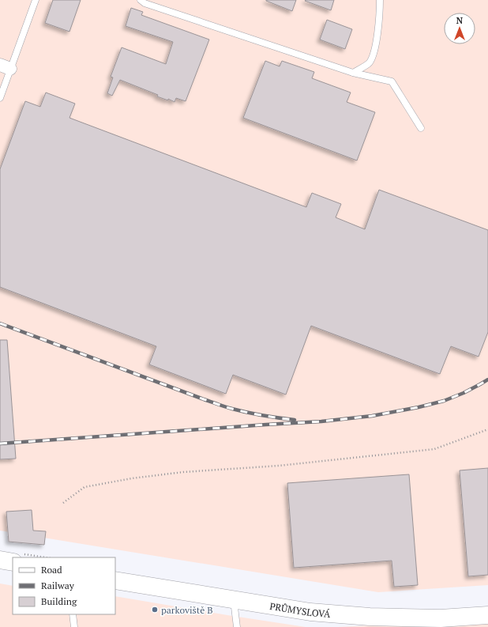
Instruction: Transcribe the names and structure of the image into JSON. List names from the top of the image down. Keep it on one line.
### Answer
{"streets":{"main road":["PRŮMYSLOVÁ"]},"places":["parkoviště B"],"legend":["Road","Railway","Building"],"north":"top"}
